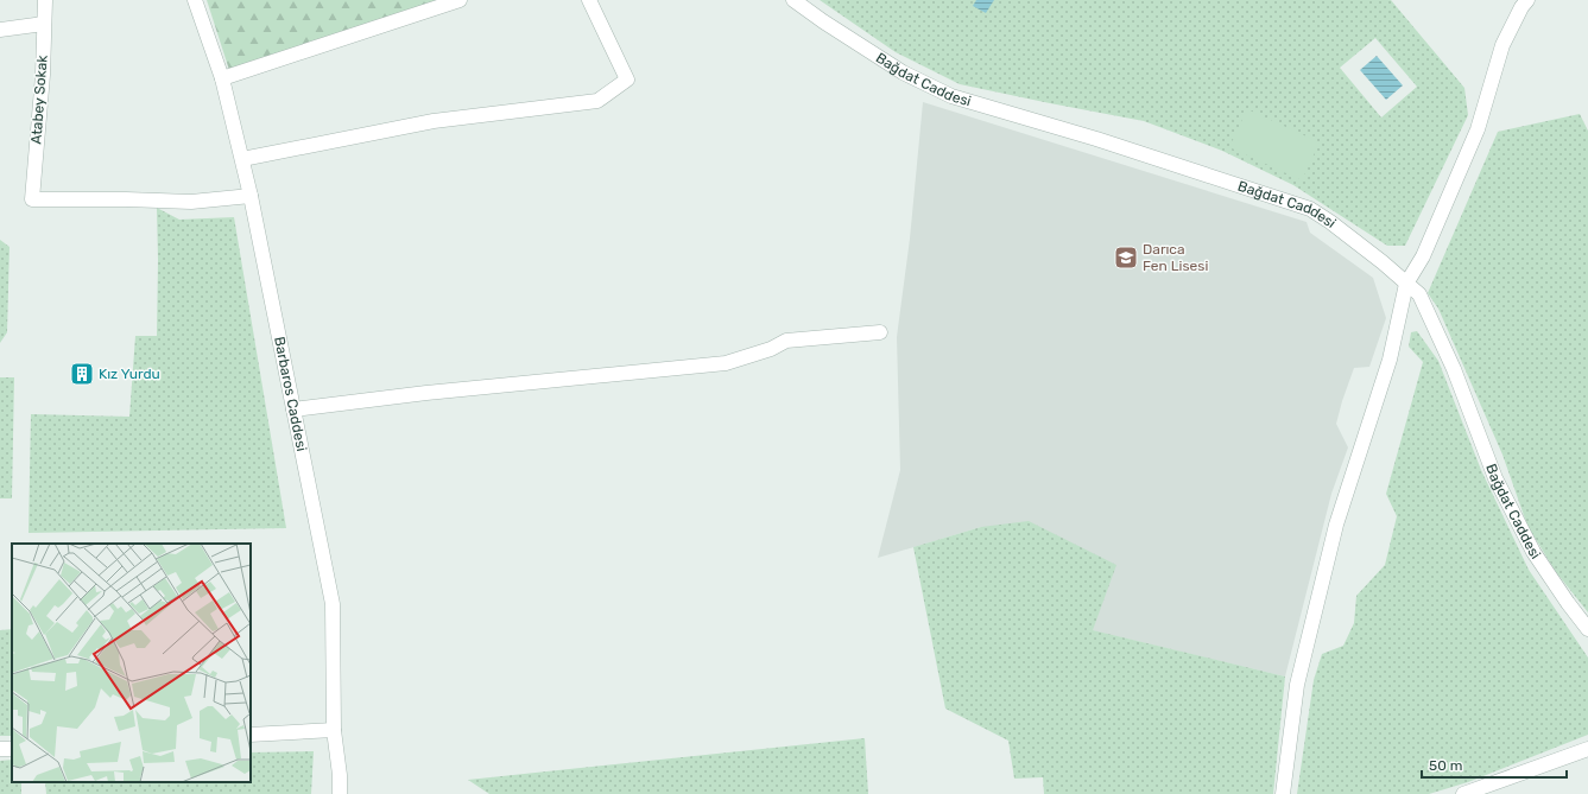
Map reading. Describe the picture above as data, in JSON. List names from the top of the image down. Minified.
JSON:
{"streets":{"street":["Bağdat Caddesi","Atabey Sokak","Barbaros Caddesi"]},"crossings":[["Atabey Sokak","Barbaros Caddesi"]],"places":{"school or university":["Darıca Fen Lisesi"],"building":["Kız Yurdu"]},"scale_bar":"50 m"}
